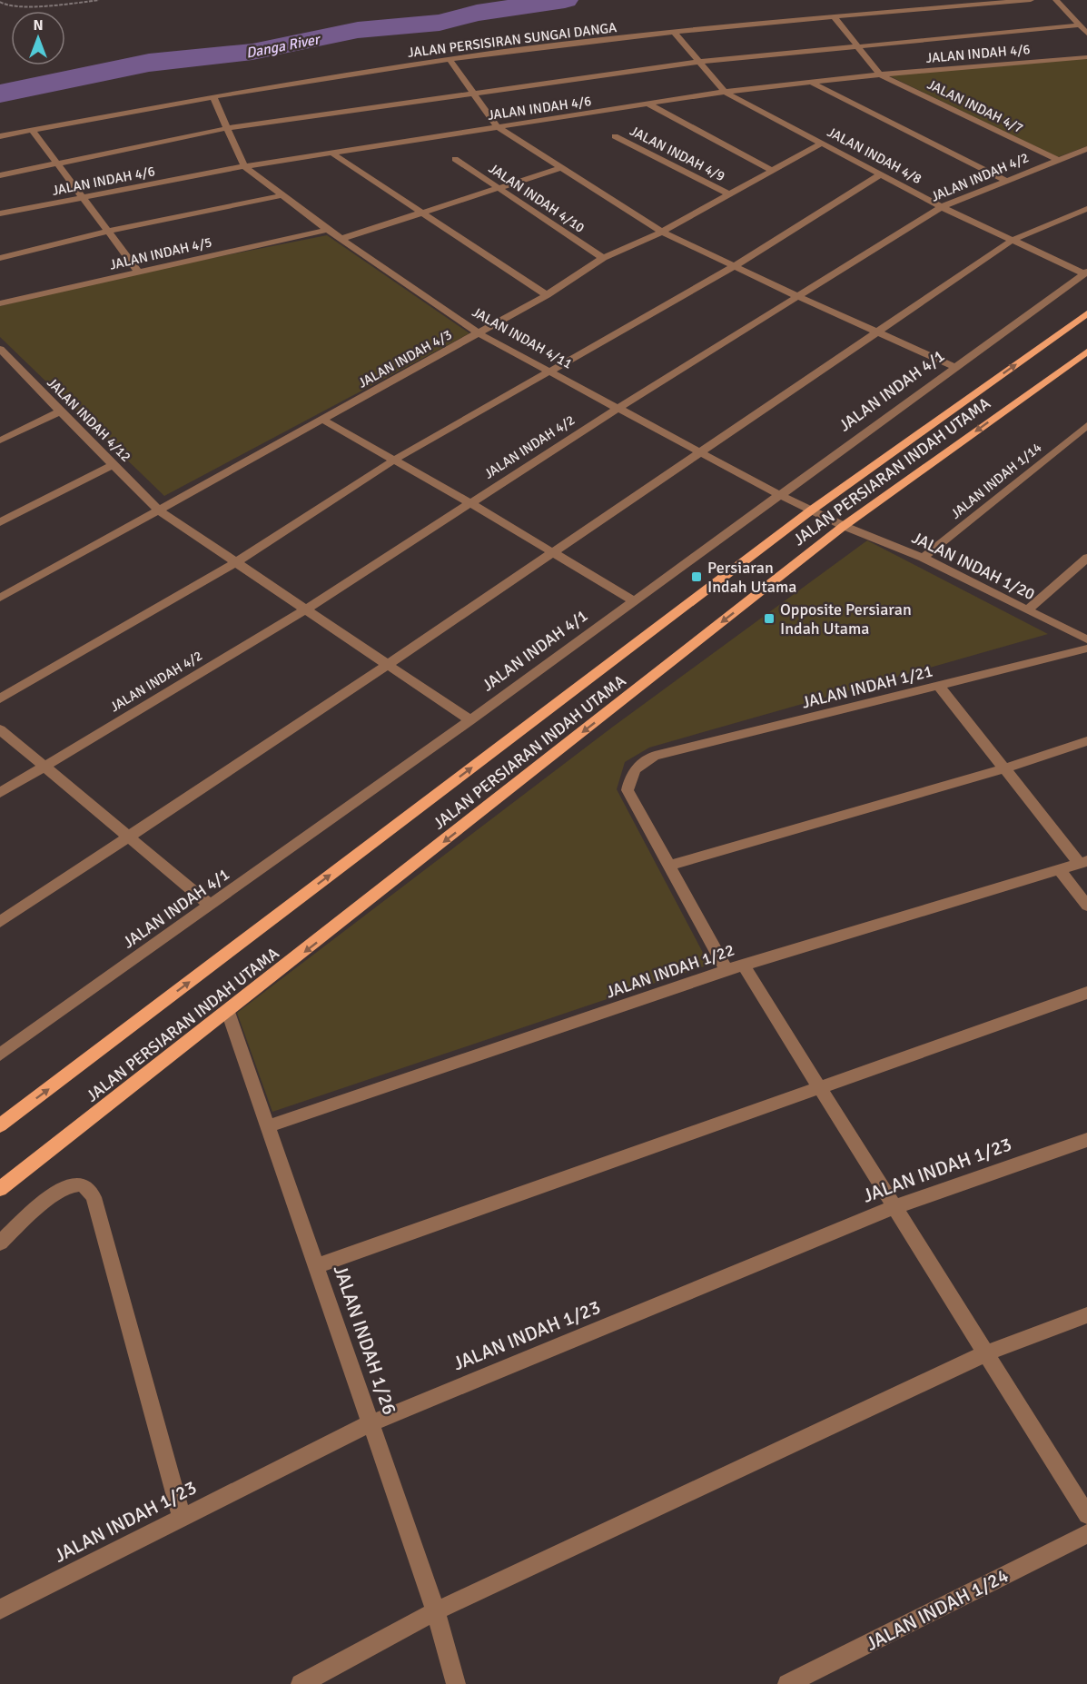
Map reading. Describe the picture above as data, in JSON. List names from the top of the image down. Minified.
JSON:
{"streets":{"main road":["JALAN PERSIARAN INDAH UTAMA"],"street":["JALAN PERSISIRAN SUNGAI DANGA","JALAN INDAH 4/6","JALAN INDAH 4/7","JALAN INDAH 4/9","JALAN INDAH 4/8","JALAN INDAH 4/2","JALAN INDAH 4/10","JALAN INDAH 4/5","JALAN INDAH 4/11","JALAN INDAH 4/3","JALAN INDAH 4/1","JALAN INDAH 4/12","JALAN INDAH 1/14","JALAN INDAH 1/20","JALAN INDAH 1/21","JALAN INDAH 1/22","JALAN INDAH 1/23","JALAN INDAH 1/26","JALAN INDAH 1/24"]},"crossings":[["JALAN PERSISIRAN SUNGAI DANGA","JALAN INDAH 4/8"],["JALAN PERSISIRAN SUNGAI DANGA","JALAN INDAH 4/11"],["JALAN INDAH 4/6","JALAN INDAH 4/7"],["JALAN INDAH 4/6","JALAN INDAH 4/8"],["JALAN INDAH 4/6","JALAN INDAH 4/11"],["JALAN INDAH 4/7","JALAN INDAH 4/2"],["JALAN INDAH 4/9","JALAN INDAH 4/3"],["JALAN INDAH 4/8","JALAN INDAH 4/2"],["JALAN INDAH 4/8","JALAN INDAH 4/3"],["JALAN INDAH 4/8","JALAN INDAH 4/1"],["JALAN INDAH 4/2","JALAN INDAH 4/11"],["JALAN INDAH 4/2","JALAN INDAH 4/12"],["JALAN INDAH 4/10","JALAN INDAH 4/3"],["JALAN INDAH 4/5","JALAN INDAH 4/11"],["JALAN INDAH 4/11","JALAN INDAH 4/3"],["JALAN INDAH 4/11","JALAN INDAH 4/1"],["JALAN INDAH 4/11","JALAN PERSIARAN INDAH UTAMA"],["JALAN INDAH 4/11","JALAN INDAH 1/20"],["JALAN INDAH 4/3","JALAN INDAH 4/12"],["JALAN INDAH 4/1","JALAN INDAH 4/12"],["JALAN PERSIARAN INDAH UTAMA","JALAN INDAH 1/20"],["JALAN PERSIARAN INDAH UTAMA","JALAN INDAH 1/26"],["JALAN INDAH 1/14","JALAN INDAH 1/20"],["JALAN INDAH 1/22","JALAN INDAH 1/26"],["JALAN INDAH 1/23","JALAN INDAH 1/26"]],"water":["Danga River"],"places":{"transit":["Persiaran Indah Utama","Opposite Persiaran Indah Utama"]},"north":"top"}
